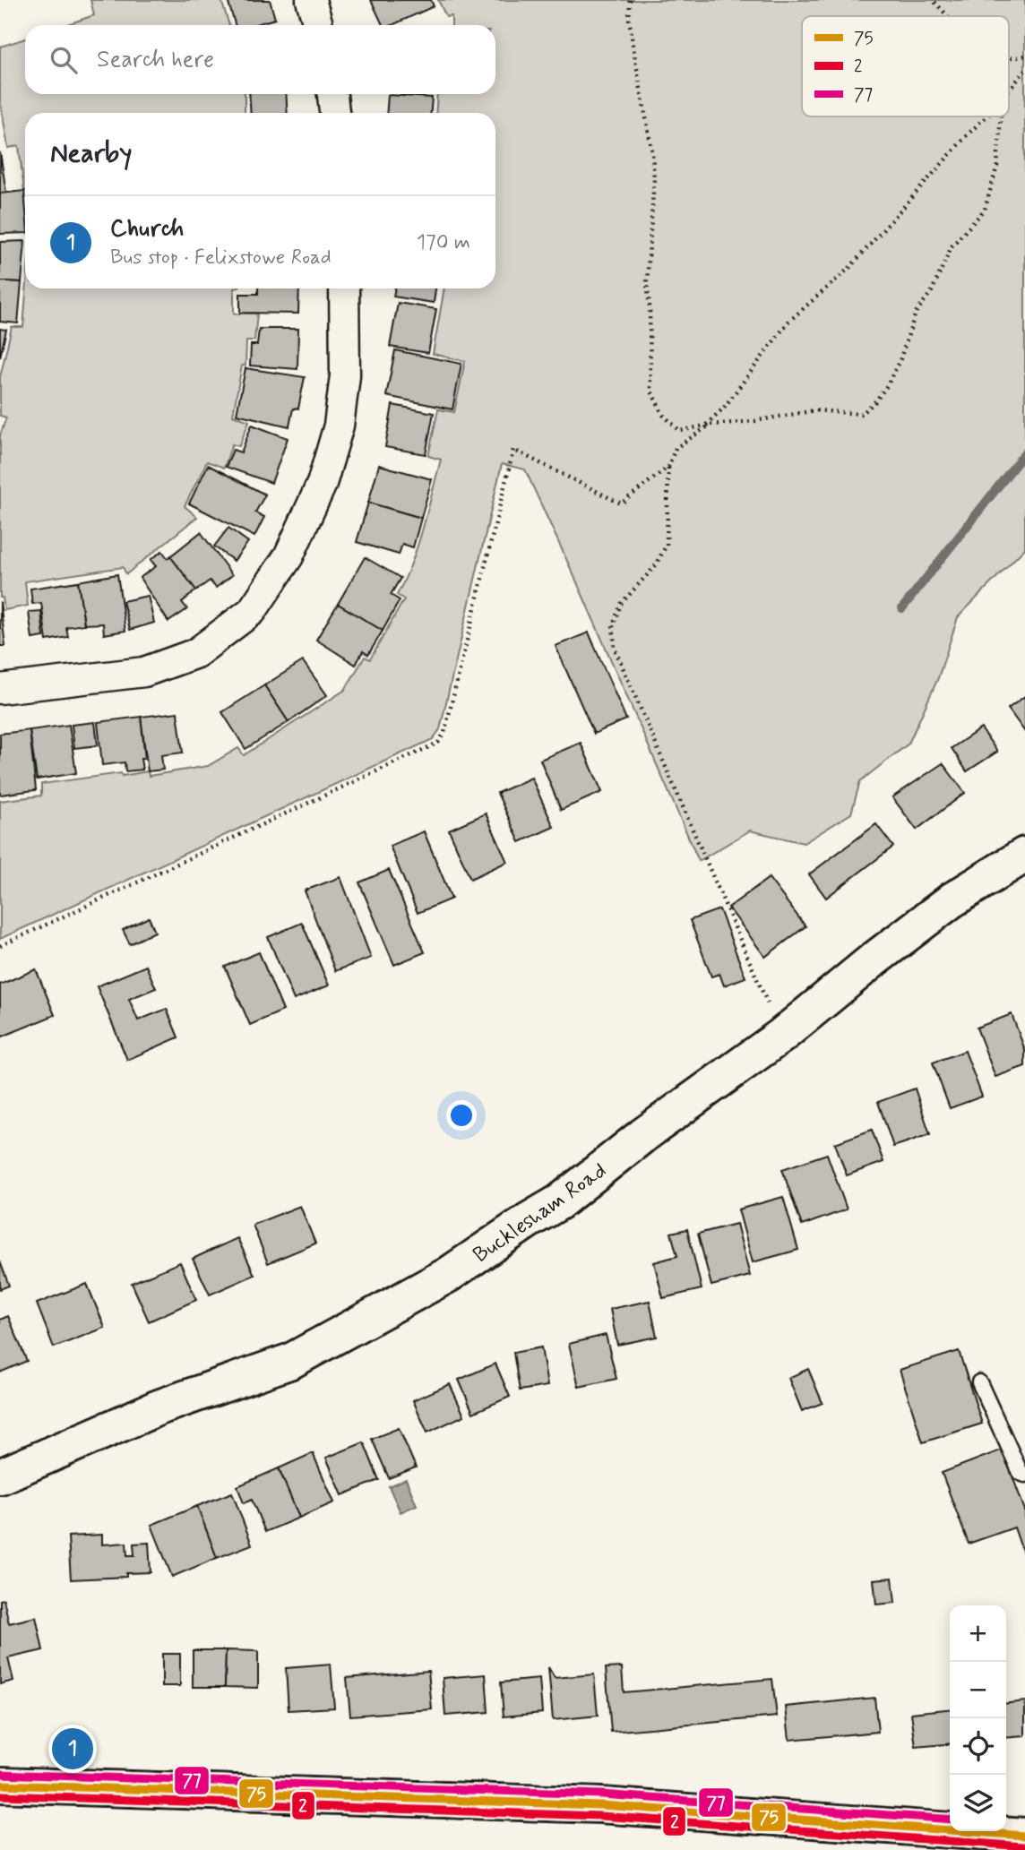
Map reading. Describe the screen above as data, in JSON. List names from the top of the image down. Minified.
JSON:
{"streets":{"street":["Bucklesham Road"]},"lines":["transit line 77","transit line 75","transit line 2"],"legend":["75","2","77"],"page":{"search":"Search here","heading":"Nearby","list":[{"mark":"1","name":"Church","note":"Bus stop · Felixstowe Road","value":"170 m"}],"map_buttons":["+","−"],"pins":"1"}}
